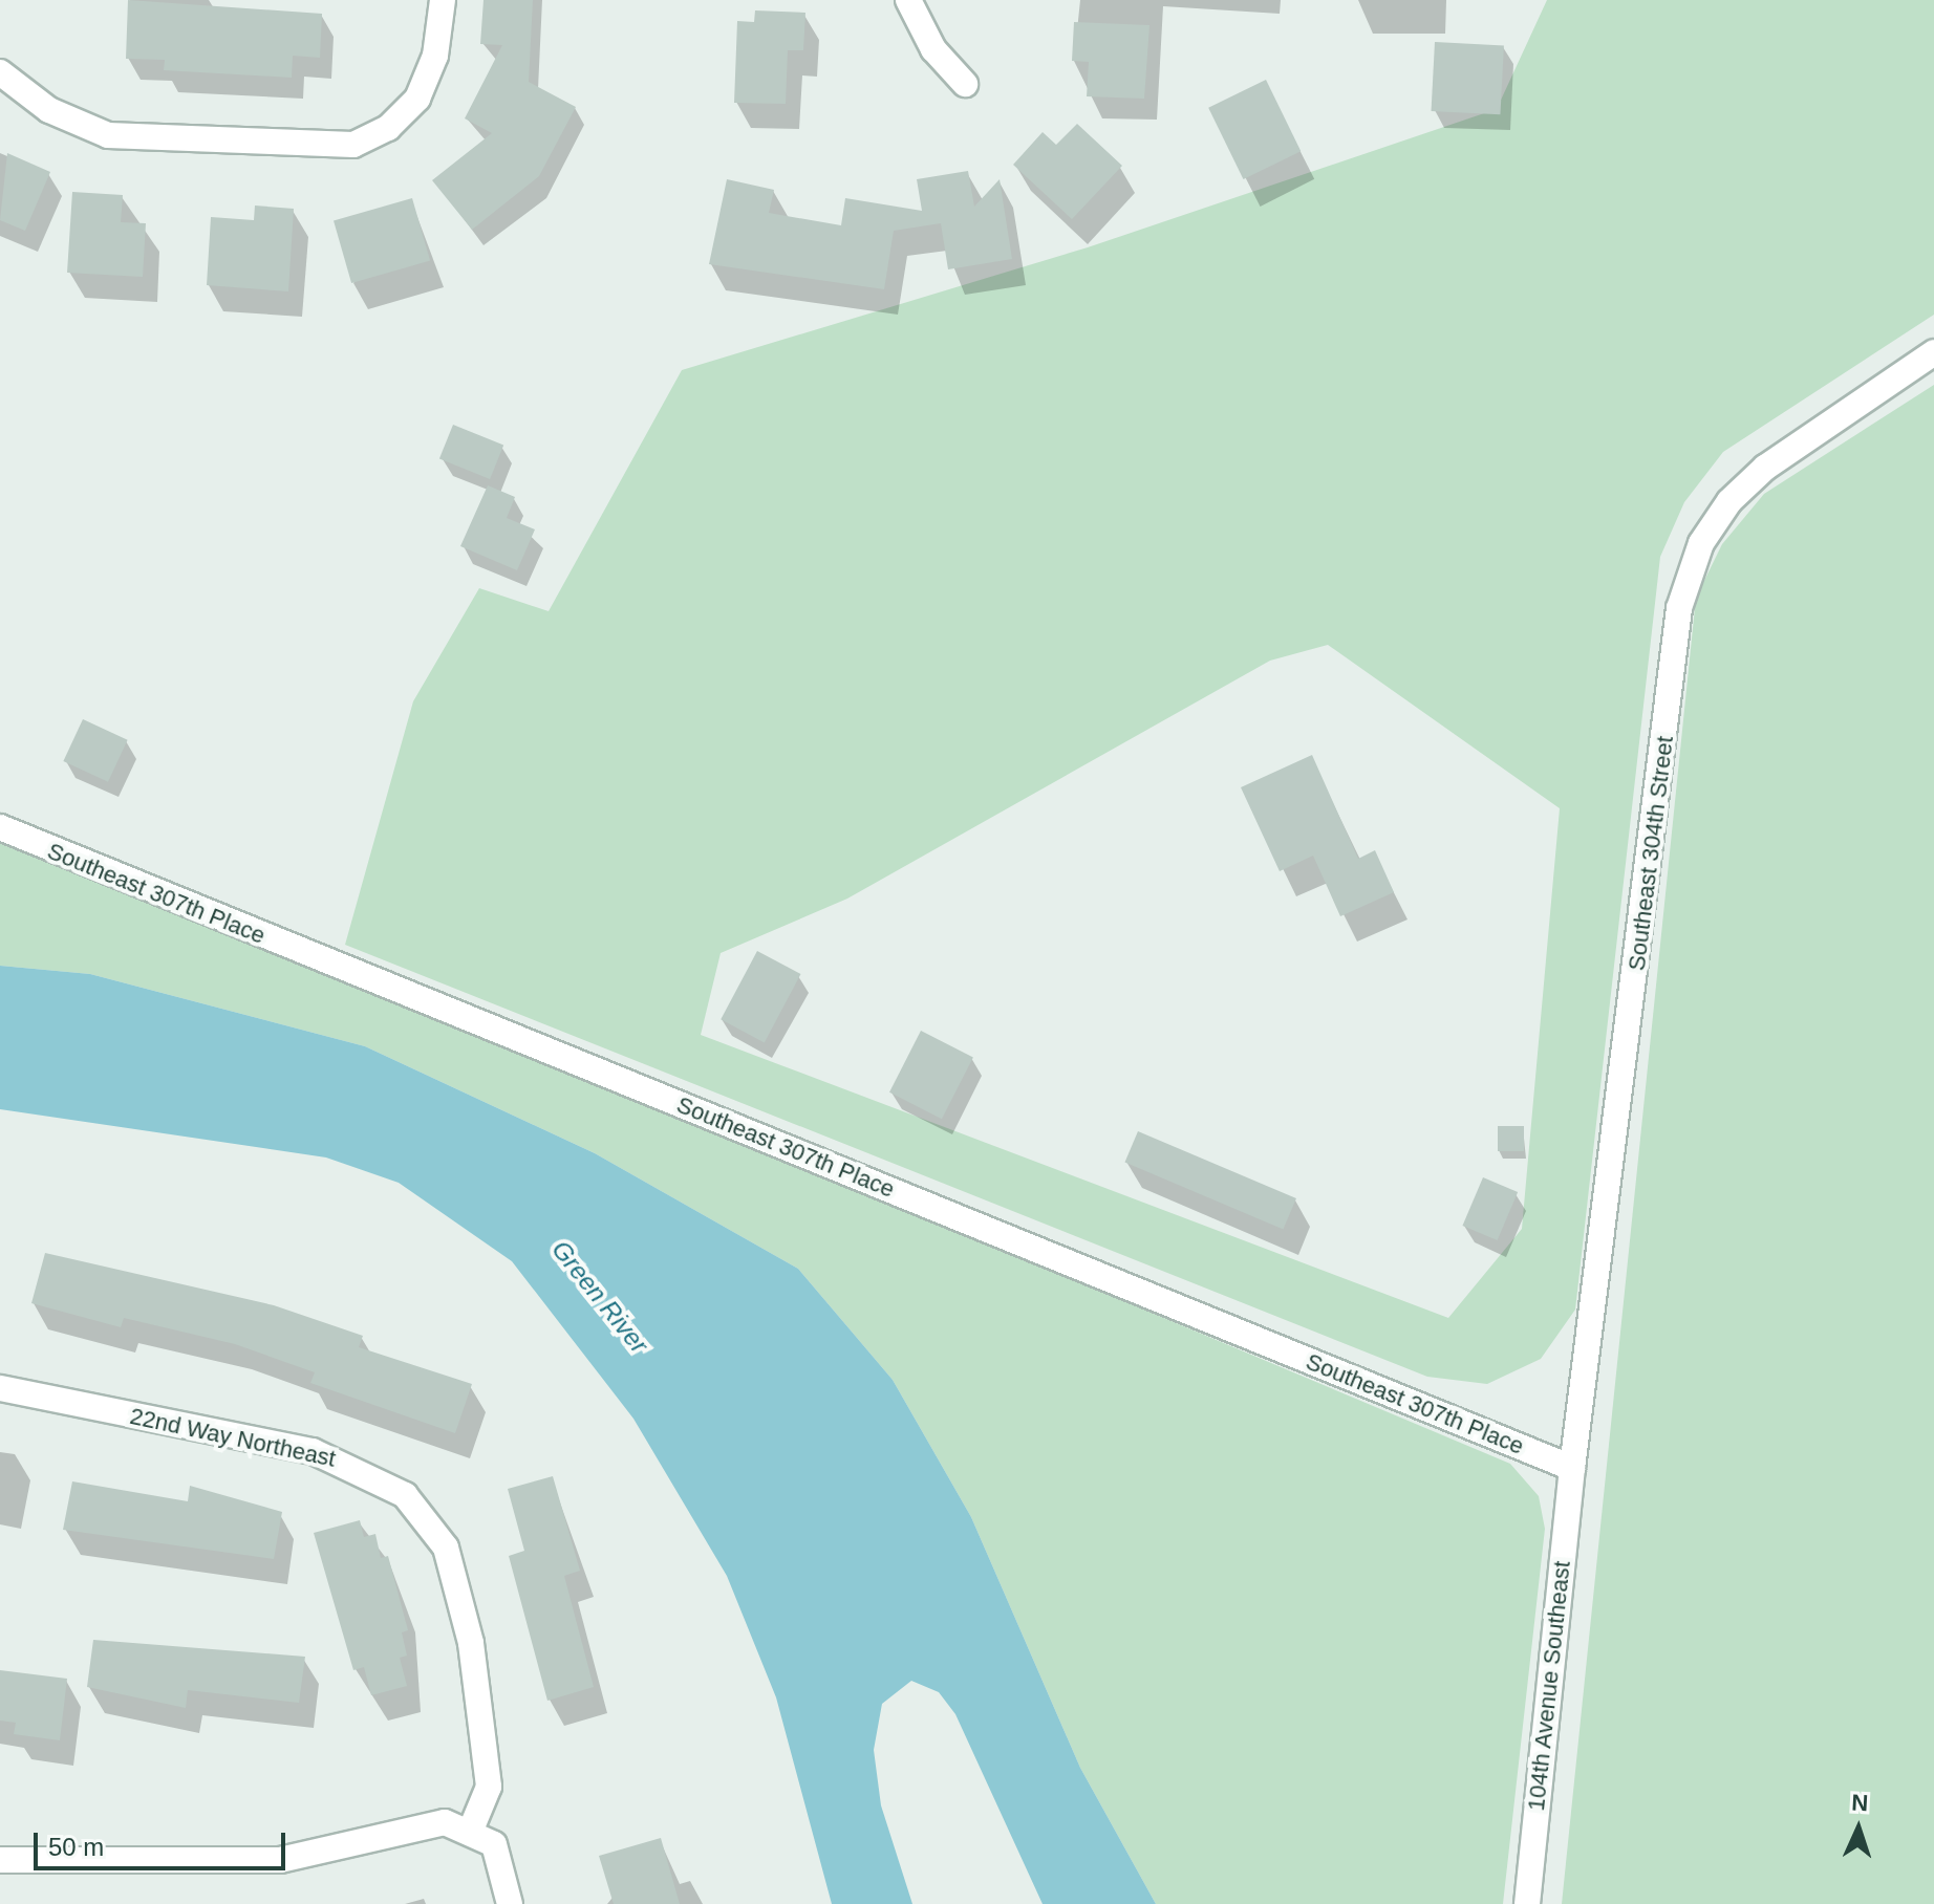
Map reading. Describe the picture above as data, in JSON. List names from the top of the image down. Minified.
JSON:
{"streets":{"street":["Southeast 304th Street","Southeast 307th Place","22nd Way Northeast","104th Avenue Southeast"]},"crossings":[["Southeast 304th Street","Southeast 307th Place"],["Southeast 304th Street","104th Avenue Southeast"],["Southeast 307th Place","104th Avenue Southeast"]],"water":["Green River"],"scale_bar":"50 m","north":"top"}
